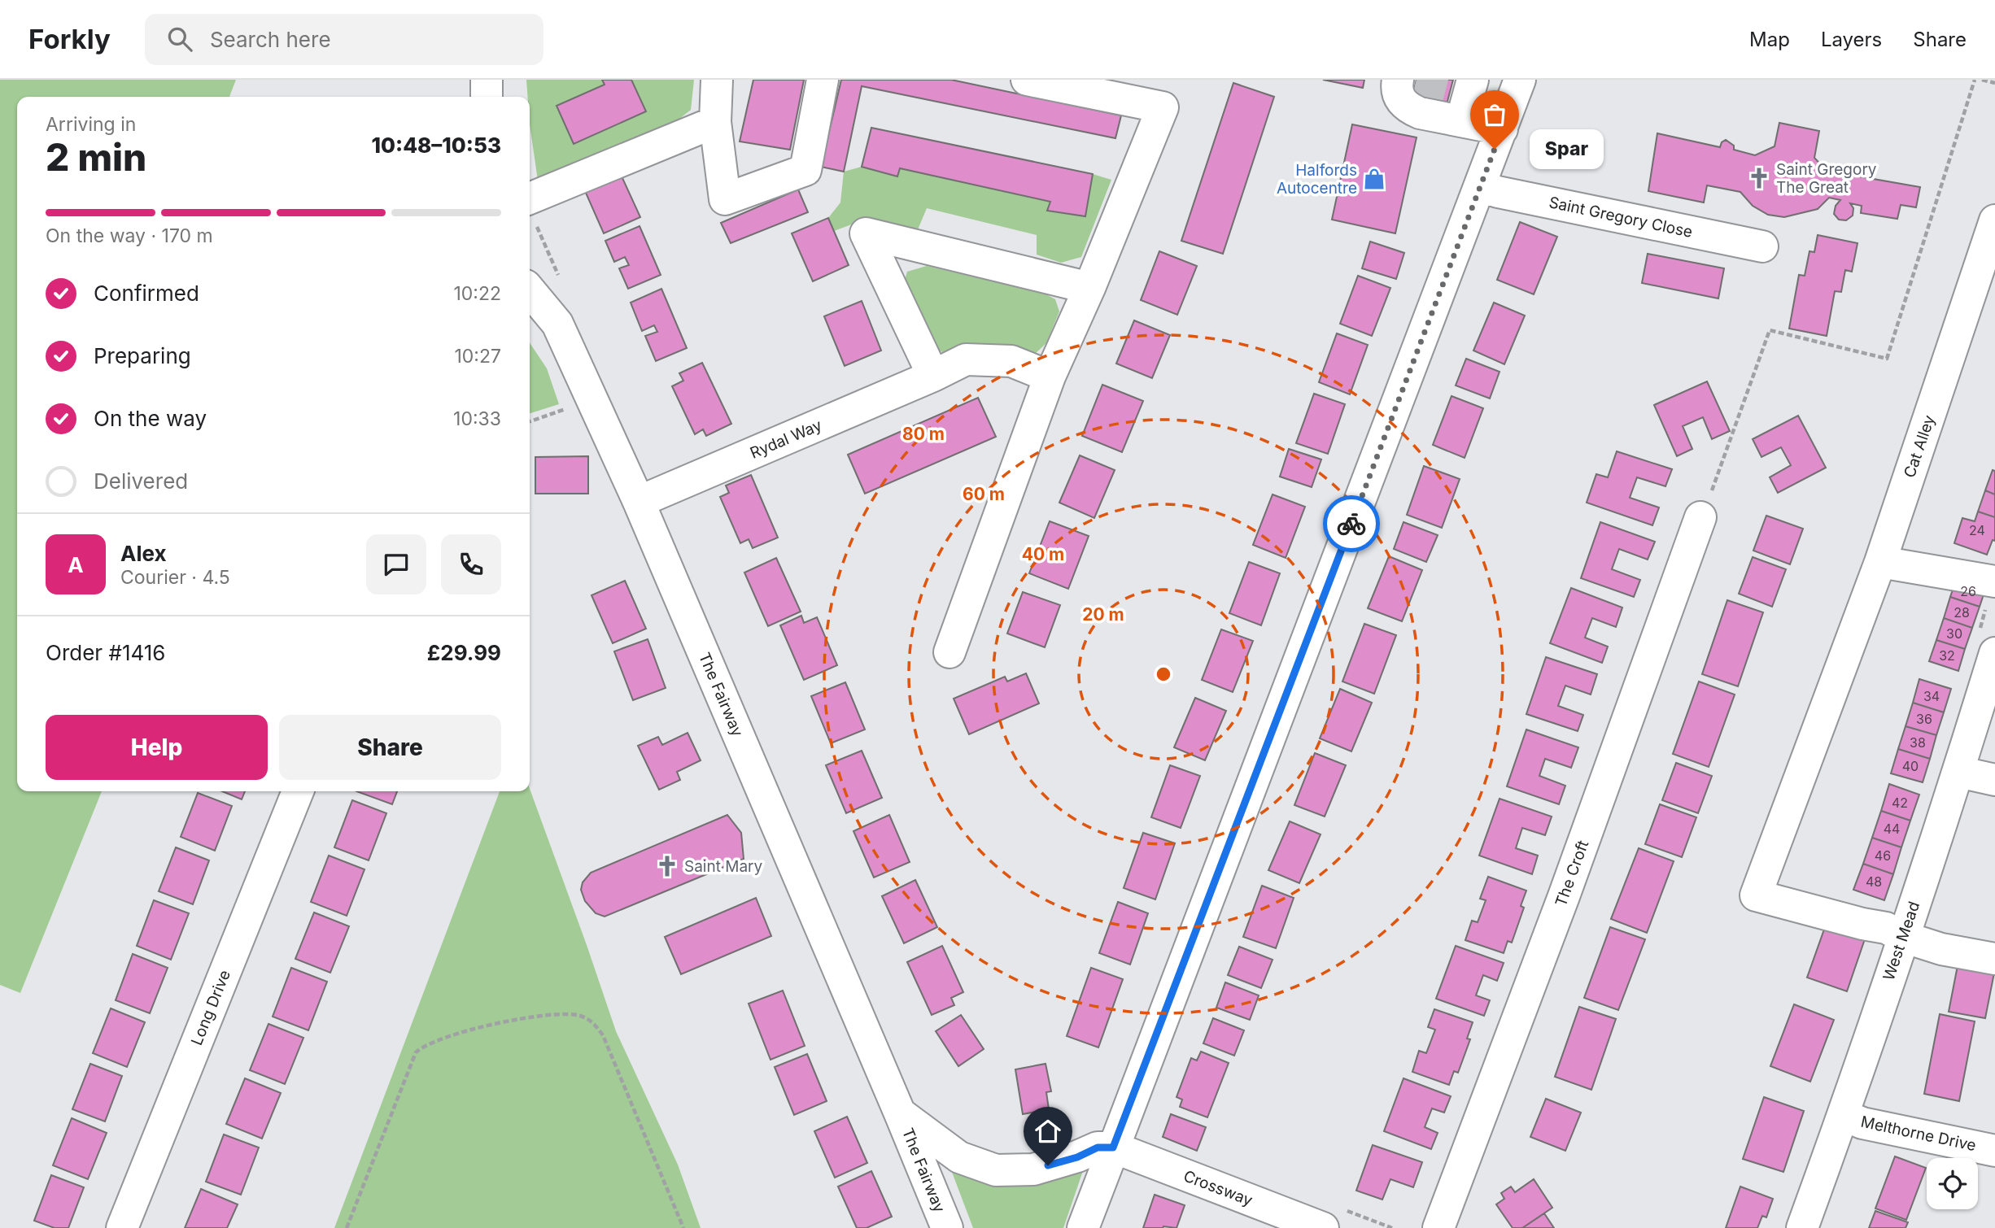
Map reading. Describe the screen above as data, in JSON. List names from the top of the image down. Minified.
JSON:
{"streets":{"street":["Saint Gregory Close","Rydal Way","Cat Alley","The Fairway","The Croft","West Mead","Long Drive","Melthorne Drive","Crossway"]},"crossings":[["Rydal Way","The Fairway"],["Cat Alley","West Mead"],["The Fairway","Crossway"],["West Mead","Melthorne Drive"]],"places":{"other":["Spar"],"church":["Saint Gregory The Great","Saint Mary"],"shop":["Halfords Autocentre"]},"house_numbers":["24","26","28","30","32","34","36","38","40","42","44","46","48"],"page":{"header":"Forkly","search":"Search here","nav":["Map","Layers","Share"],"heading":["2 min","Arriving in","10:48–10:53"],"panel":["Alex","Courier · 4.5","Order #1416","£29.99"],"bubble":"Spar","bar":"On the way · 170 m","list":[["Confirmed","10:22"],["Preparing","10:27"],["On the way","10:33"],"Delivered"],"round":"A","buttons":["Help","Share"]},"rings":["80 m","60 m","40 m","20 m"]}
